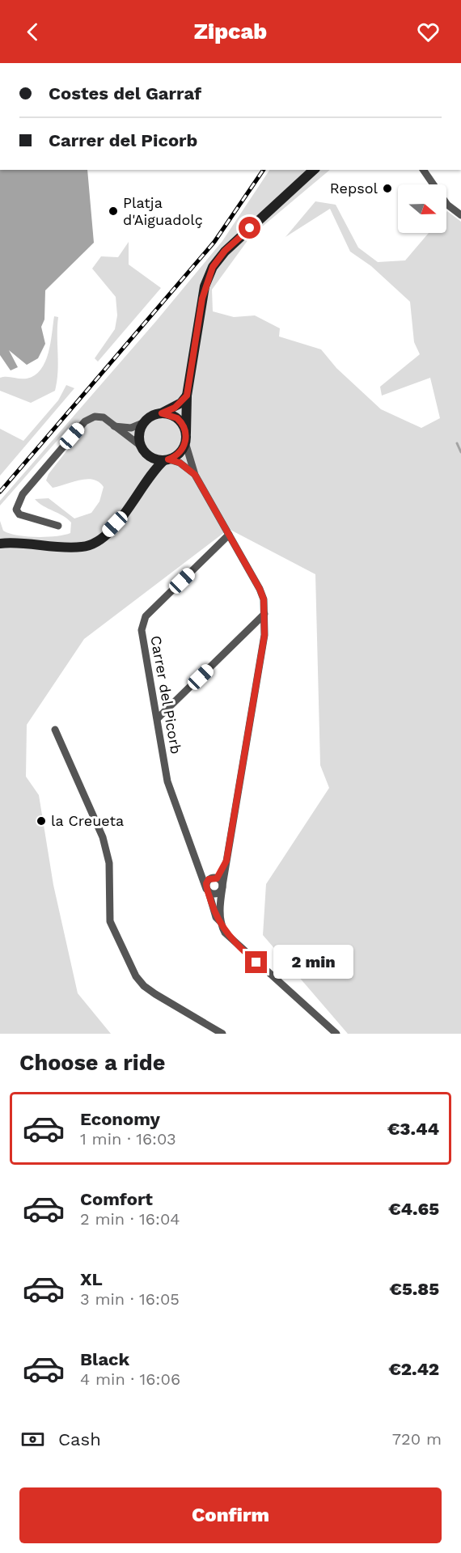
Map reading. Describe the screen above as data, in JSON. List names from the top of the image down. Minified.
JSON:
{"streets":{"street":["Carrer del Picorb"]},"places":["Repsol","Platja d'Aiguadolç","la Creueta"],"north":"right","page":{"header":"Zipcab","banner":["Costes del Garraf","Carrer del Picorb"],"bubble":"2 min","heading":"Choose a ride","list":[{"name":"Economy","note":"1 min · 16:03","value":"€3.44"},{"name":"Comfort","note":"2 min · 16:04","value":"€4.65"},{"name":"XL","note":"3 min · 16:05","value":"€5.85"},{"name":"Black","note":"4 min · 16:06","value":"€2.42"}],"pay":["Cash","720 m"],"buttons":"Confirm"}}
